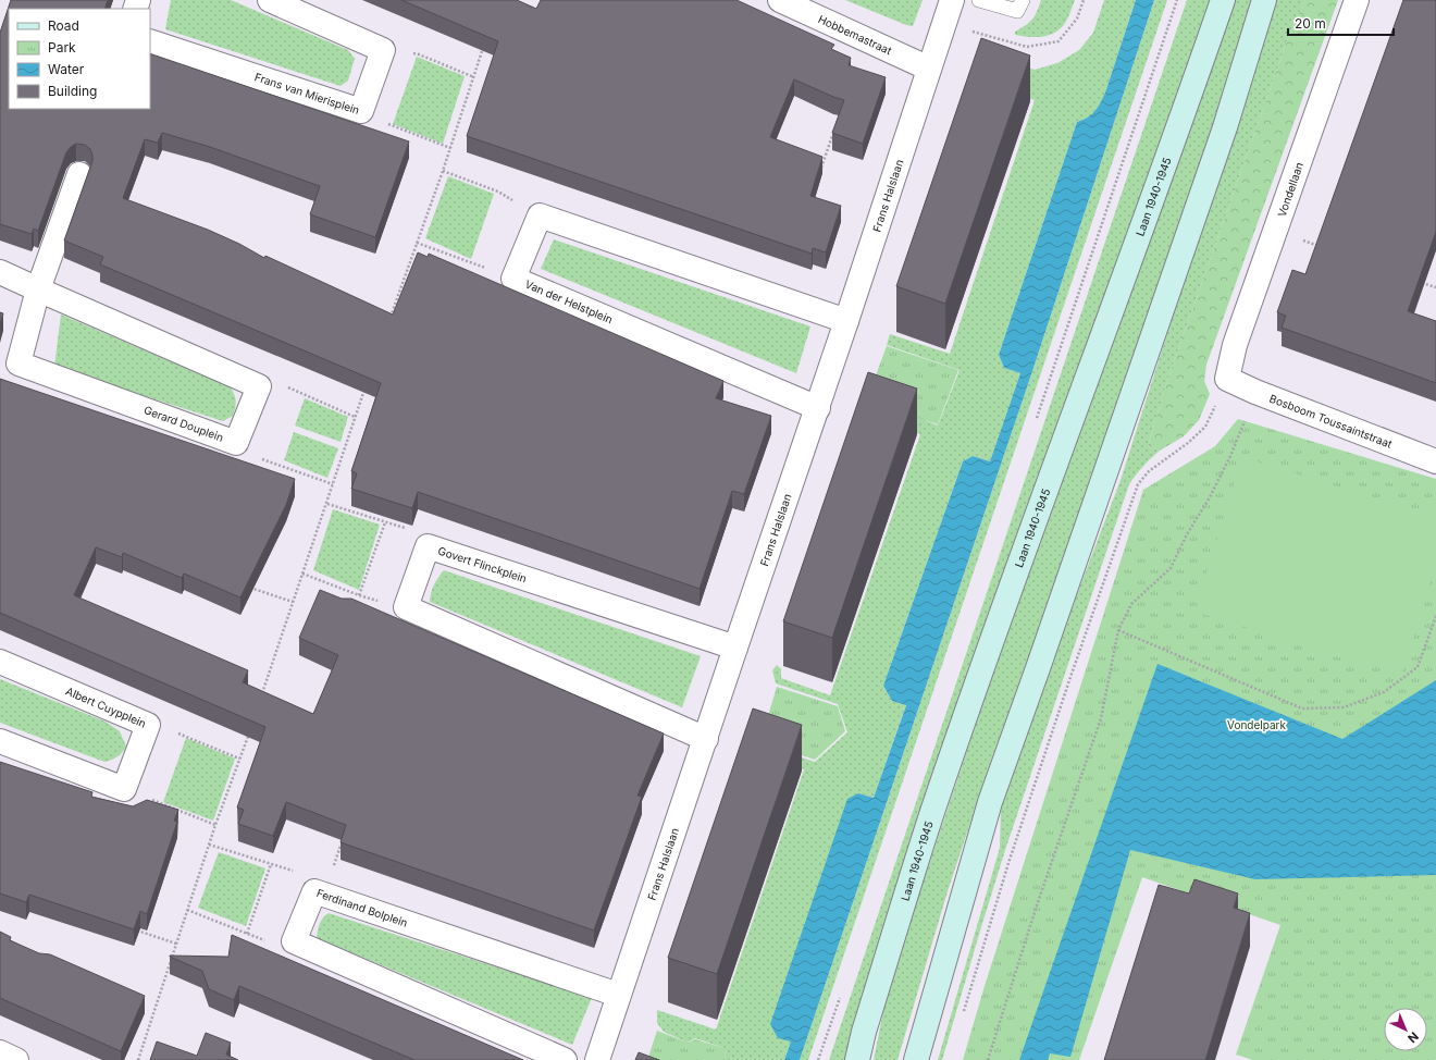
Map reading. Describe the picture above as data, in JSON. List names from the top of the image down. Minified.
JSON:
{"streets":{"main road":["Laan 1940-1945"],"street":["Hobbemastraat","Frans van Mierisplein","Vondellaan","Frans Halslaan","Van der Helstplein","Bosboom Toussaintstraat","Gerard Douplein","Govert Flinckplein","Albert Cuypplein","Ferdinand Bolplein"]},"crossings":[["Hobbemastraat","Frans Halslaan"],["Vondellaan","Bosboom Toussaintstraat"],["Frans Halslaan","Van der Helstplein"],["Frans Halslaan","Govert Flinckplein"],["Frans Halslaan","Ferdinand Bolplein"]],"parks":["Vondelpark"],"legend":["Road","Park","Water","Building"],"scale_bar":"20 m","north":"bottom right"}
